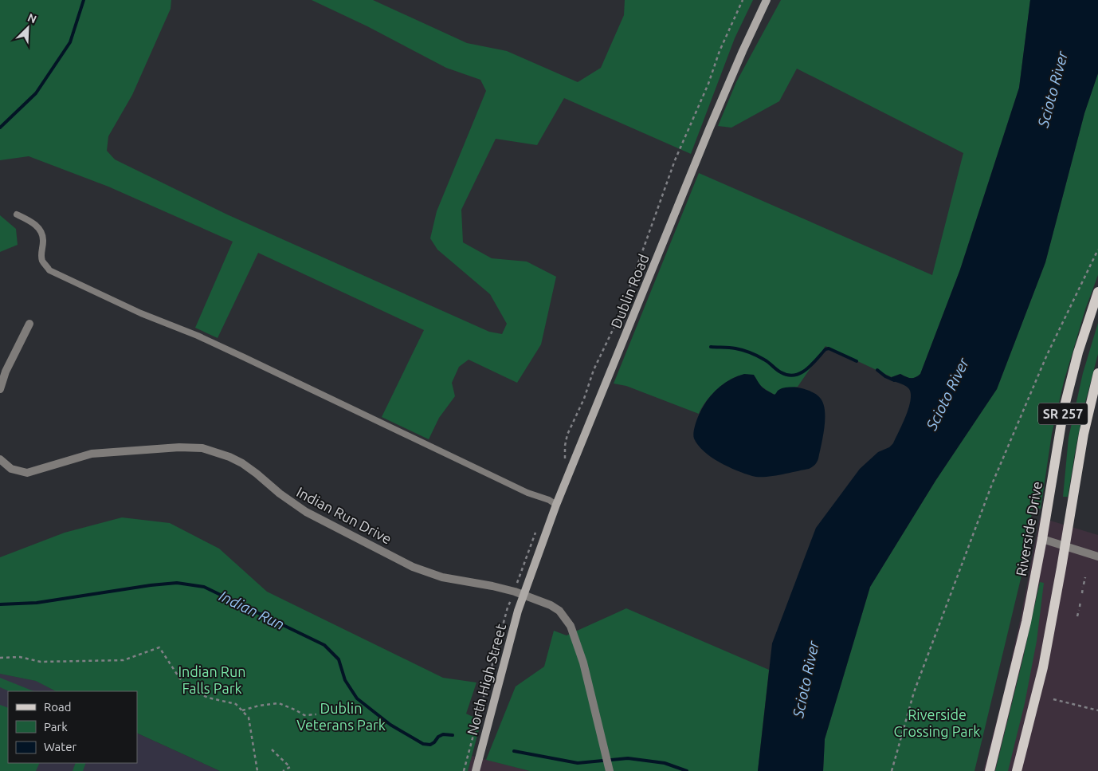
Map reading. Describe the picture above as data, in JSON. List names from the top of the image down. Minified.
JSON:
{"streets":{"main road":["Dublin Road","SR 257","Riverside Drive","North High Street"],"street":["Indian Run Drive"]},"crossings":[["Dublin Road","Indian Run Drive"],["Dublin Road","North High Street"],["Indian Run Drive","North High Street"]],"water":["Scioto River","Indian Run"],"parks":["Indian Run Falls Park","Dublin Veterans Park","Riverside Crossing Park"],"legend":["Road","Park","Water"],"north":"top right"}
